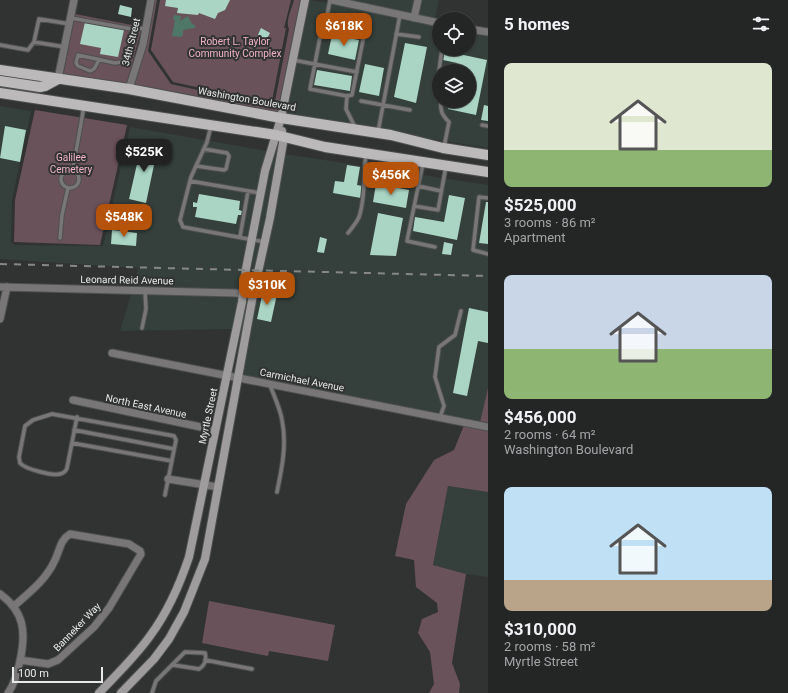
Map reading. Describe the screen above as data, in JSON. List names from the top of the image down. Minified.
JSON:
{"streets":{"main road":["Washington Boulevard"],"street":["34th Street","Leonard Reid Avenue","Carmichael Avenue","North East Avenue","Myrtle Street","Banneker Way"]},"crossings":[["34th Street","Washington Boulevard"],["Washington Boulevard","Myrtle Street"],["Leonard Reid Avenue","Myrtle Street"],["Carmichael Avenue","Myrtle Street"],["North East Avenue","Myrtle Street"]],"parks":["Robert L. Taylor Community Complex","Galilee Cemetery"],"scale_bar":"100 m","page":{"heading":"5 homes","price":["$618K","$525K","$456K","$548K","$310K"],"list":[{"name":"$525,000","note":"3 rooms · 86 m² · Apartment"},{"name":"$456,000","note":"2 rooms · 64 m² · Washington Boulevard"},{"name":"$310,000","note":"2 rooms · 58 m² · Myrtle Street"}],"scale":"100 m"}}
